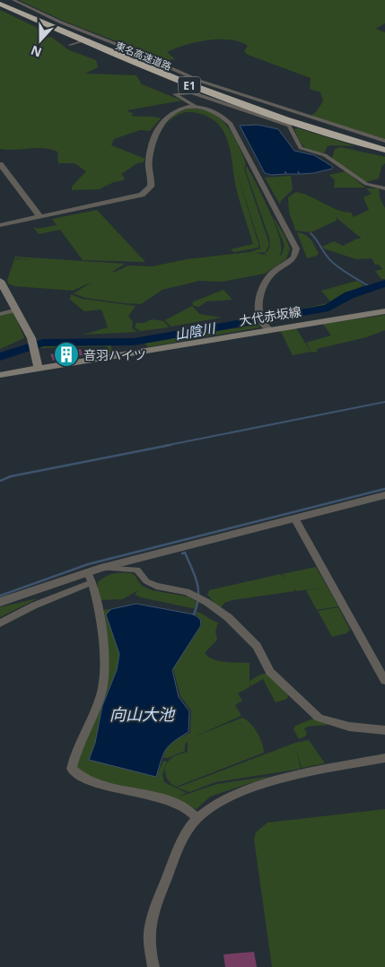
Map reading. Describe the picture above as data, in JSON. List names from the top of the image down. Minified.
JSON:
{"streets":{"highway":["東名高速道路","E1"],"main road":["大代赤坂線"]},"water":["山陰川","向山大池"],"places":{"building":["音羽ハイツ"]},"north":"bottom"}
